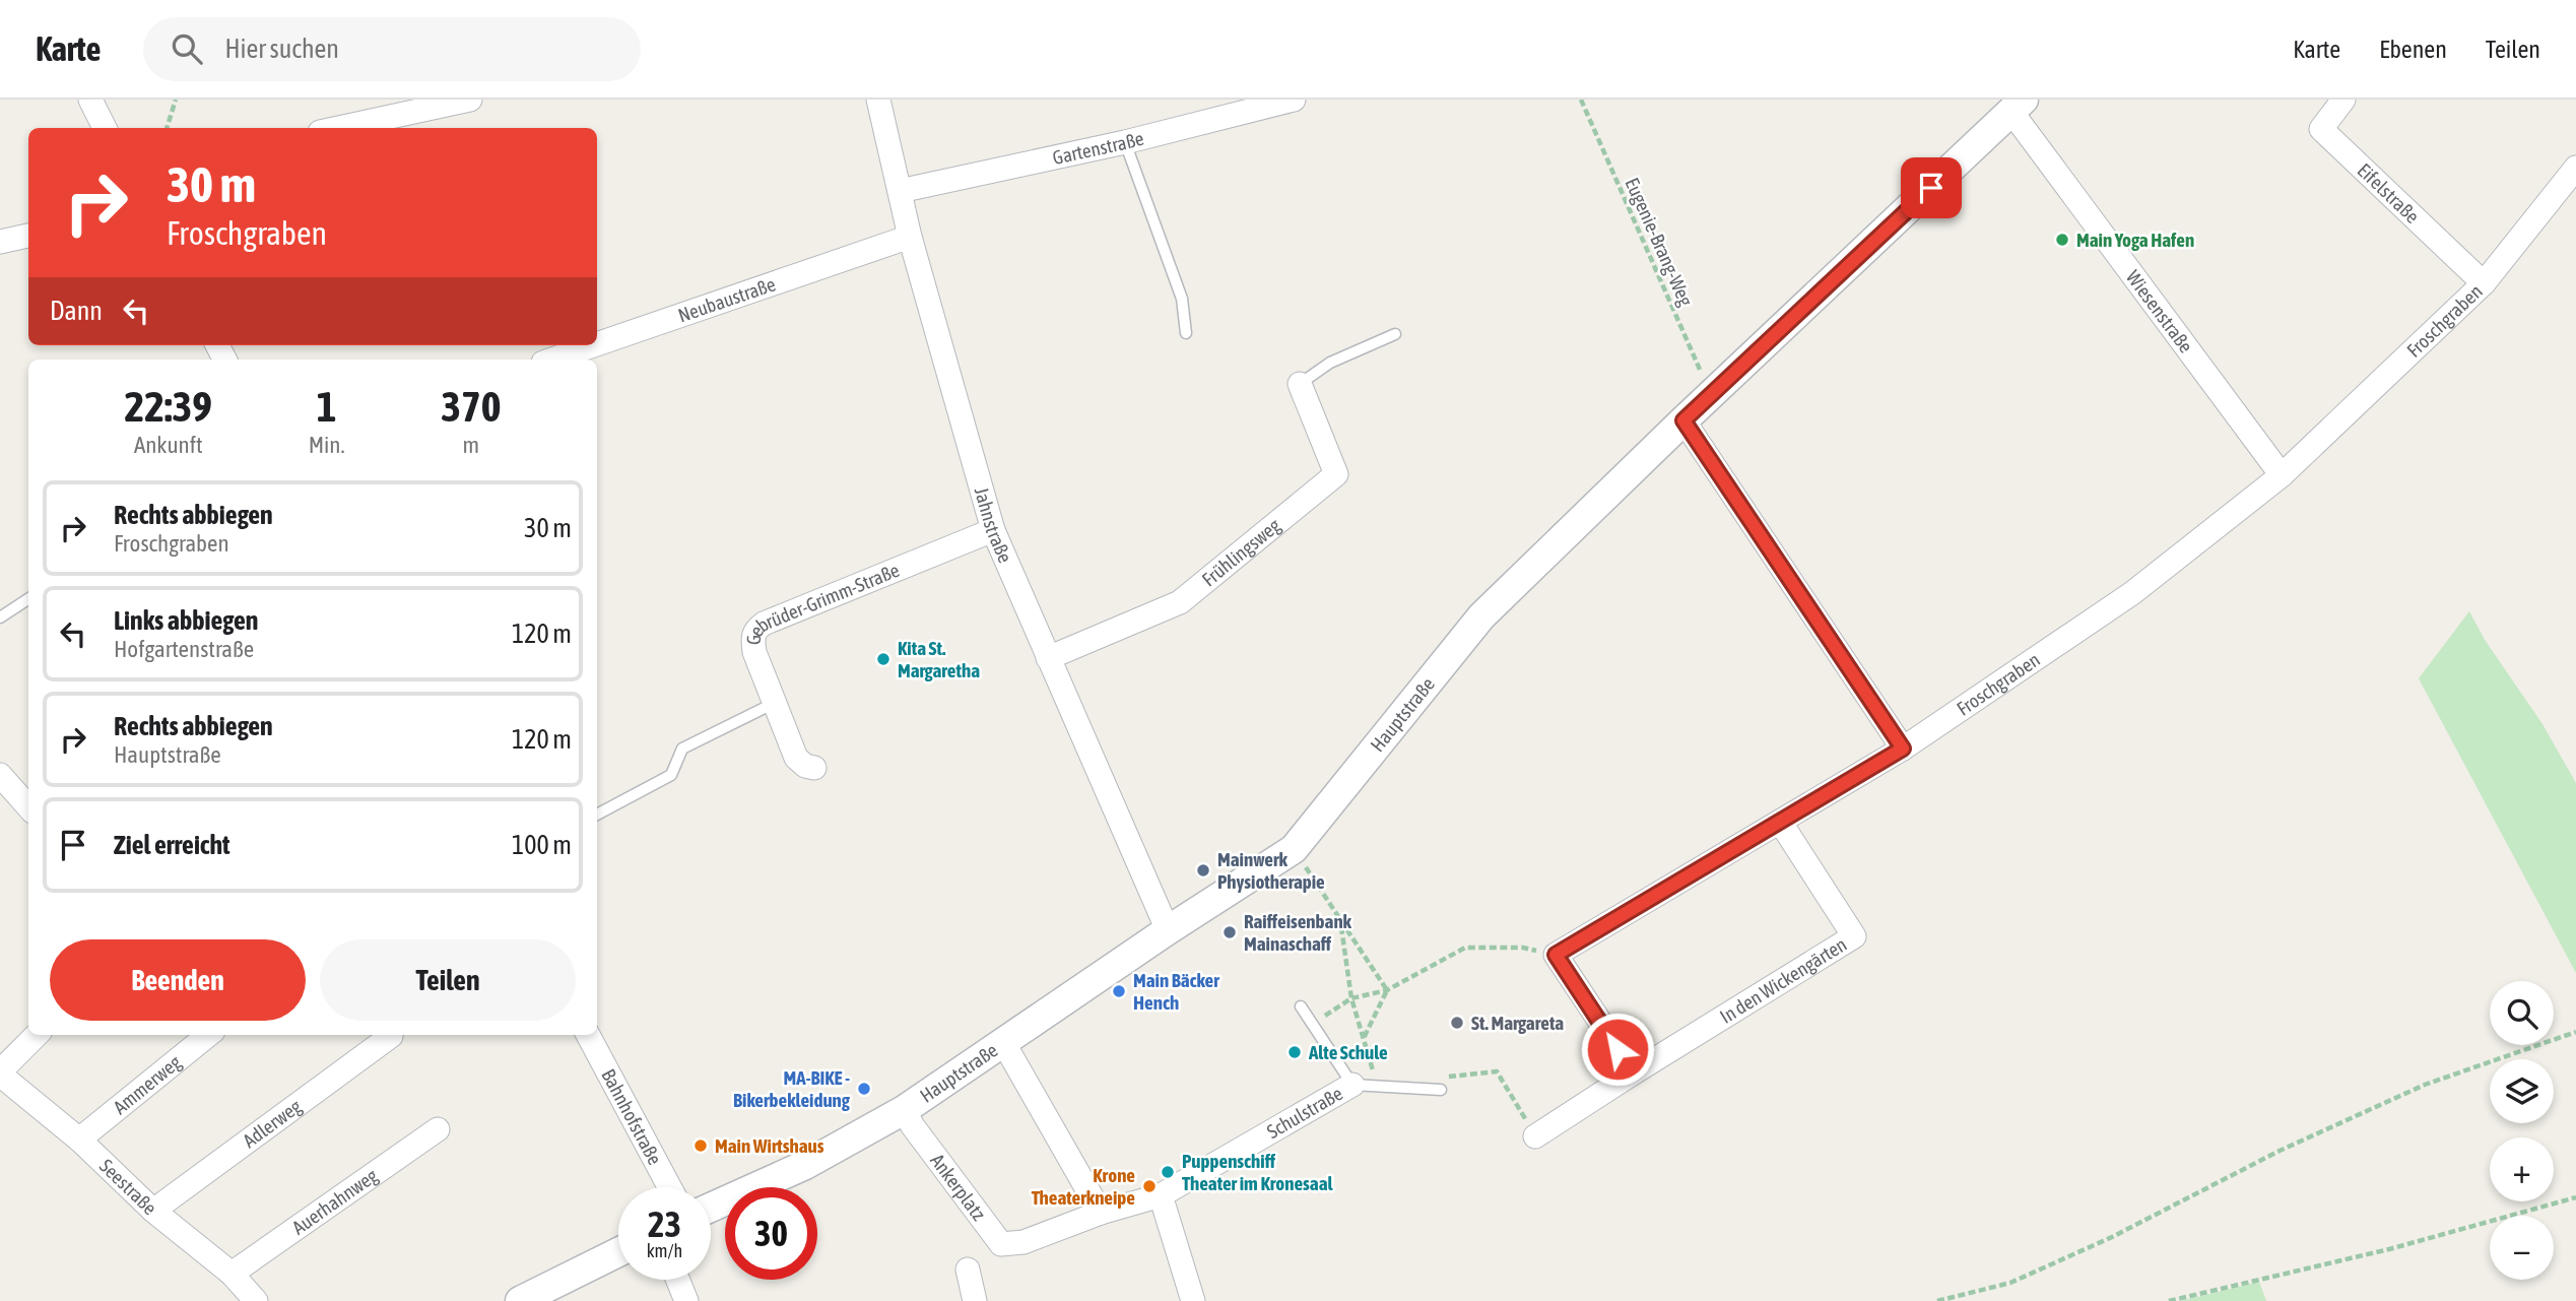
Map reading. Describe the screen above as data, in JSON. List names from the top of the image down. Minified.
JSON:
{"streets":{"street":["Gartenstraße","Eifelstraße","Neubaustraße","Wiesenstraße","Froschgraben","Jahnstraße","Frühlingsweg","Gebrüder-Grimm-Straße","Hauptstraße","In den Wickengärten","Ammerweg","Schulstraße","Bahnhofstraße","Adlerweg","Seestraße","Ankerplatz","Auerhahnweg"],"path":["Eugenie-Brang-Weg"]},"crossings":[["Gartenstraße","Jahnstraße"],["Eifelstraße","Froschgraben"],["Eugenie-Brang-Weg","Hauptstraße"],["Neubaustraße","Jahnstraße"],["Wiesenstraße","Froschgraben"],["Wiesenstraße","Hauptstraße"],["Froschgraben","In den Wickengärten"],["Jahnstraße","Frühlingsweg"],["Jahnstraße","Gebrüder-Grimm-Straße"],["Jahnstraße","Hauptstraße"],["Hauptstraße","Ankerplatz"],["Ammerweg","Seestraße"],["Schulstraße","Ankerplatz"],["Adlerweg","Seestraße"],["Seestraße","Auerhahnweg"]],"places":["Main Yoga Hafen","Kita St. Margaretha","Mainwerk Physiotherapie","Raiffeisenbank Mainaschaff","Main Bäcker Hench","St. Margareta","Alte Schule","MA-BIKE - Bikerbekleidung","Main Wirtshaus","Puppenschiff Theater im Kronesaal","Krone Theaterkneipe"],"page":{"header":"Karte","search":"Hier suchen","nav":["Karte","Ebenen","Teilen"],"turn":["30 m","Froschgraben"],"then":"Dann","eta":["22:39","Ankunft","1","Min.","370","m"],"list":[{"name":"Rechts abbiegen","note":"Froschgraben","value":"30 m"},{"name":"Links abbiegen","note":"Hofgartenstraße","value":"120 m"},{"name":"Rechts abbiegen","note":"Hauptstraße","value":"120 m"},{"name":"Ziel erreicht","value":"100 m"}],"buttons":["Beenden","Teilen"],"map_buttons":["+","−"],"speed":"23 km/h","limit":"30"}}
